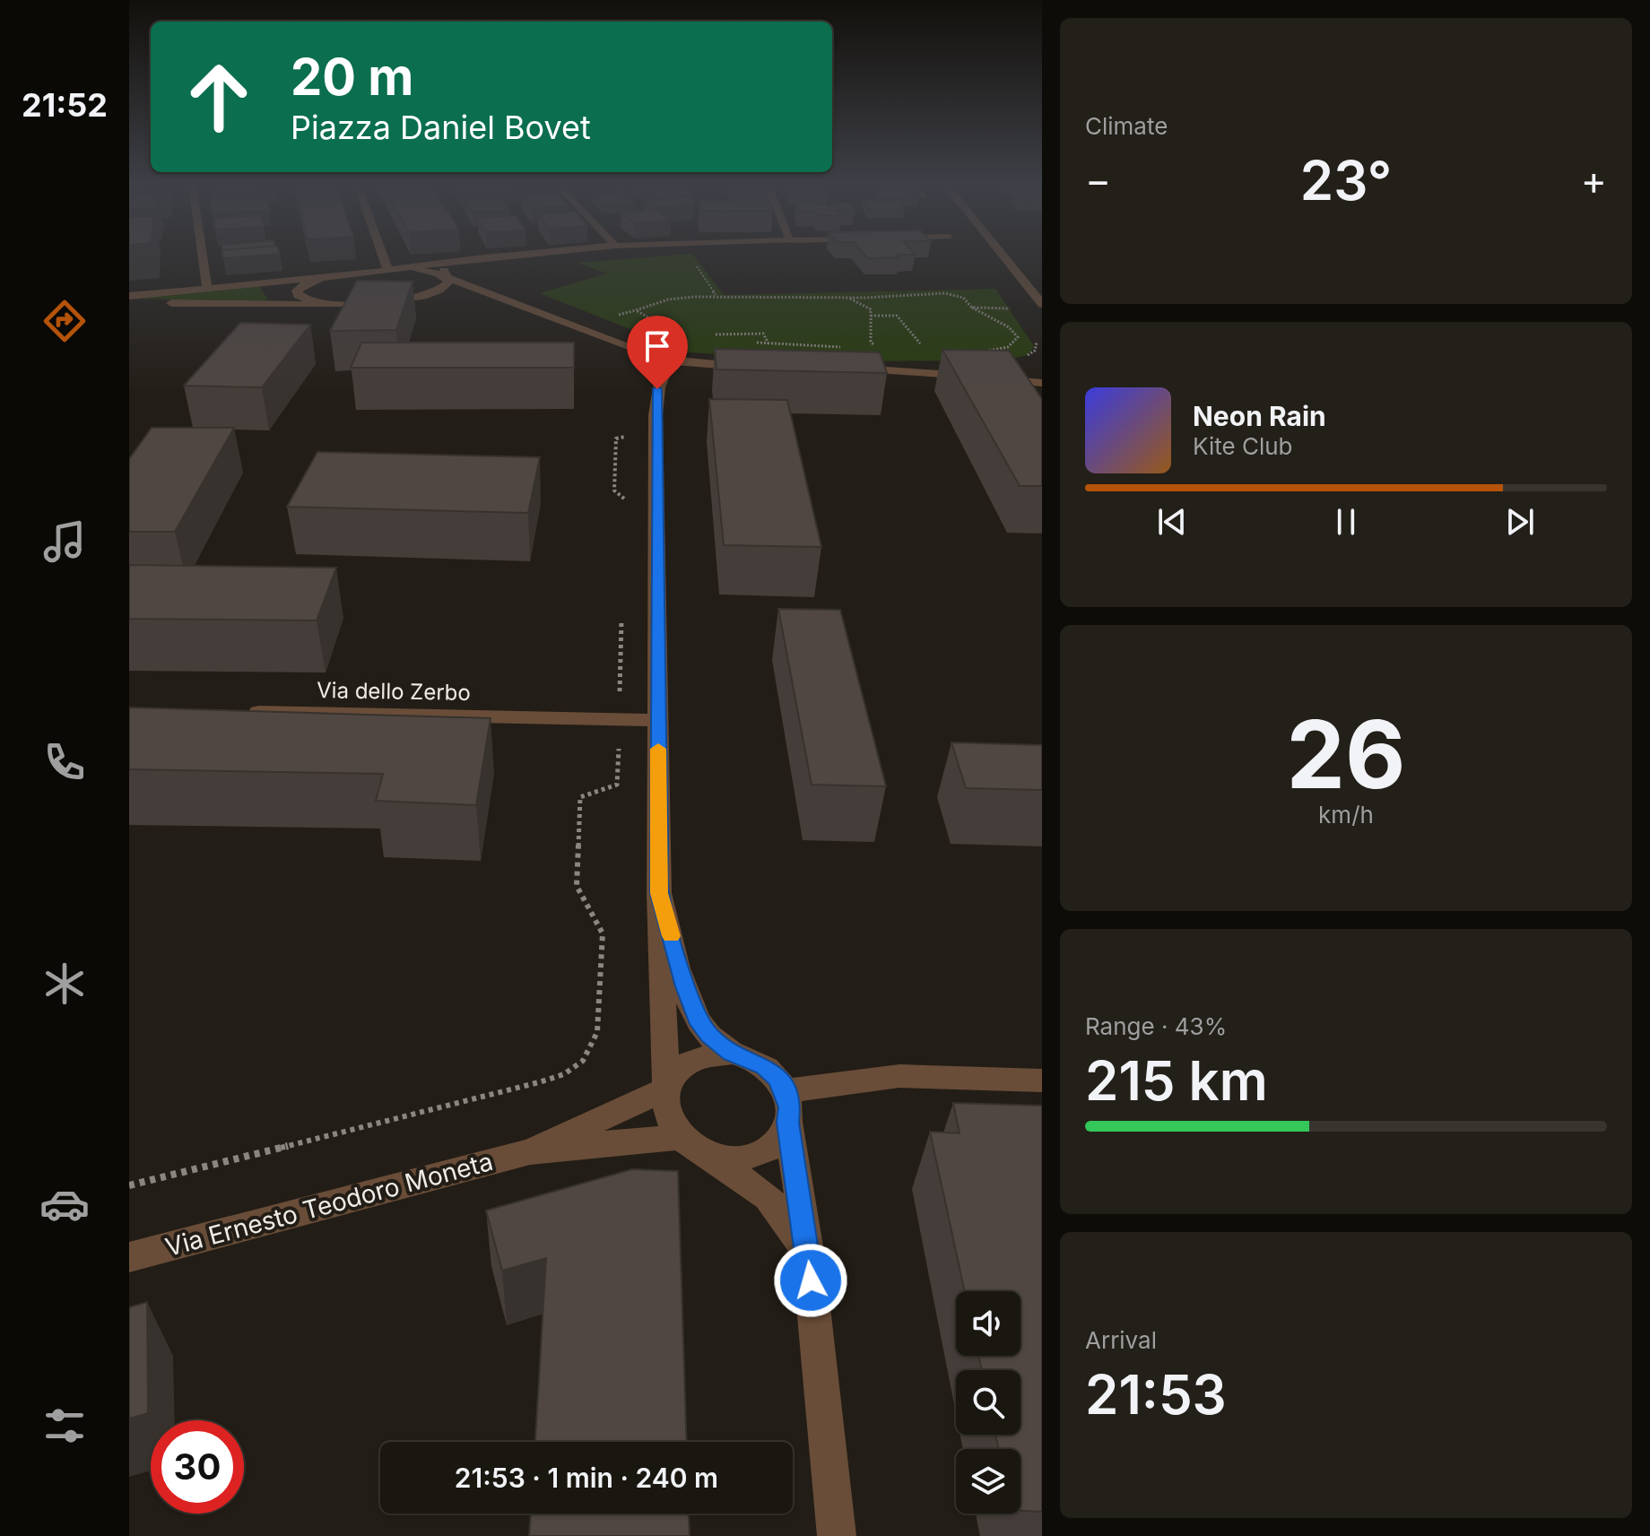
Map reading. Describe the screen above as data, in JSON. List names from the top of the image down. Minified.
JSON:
{"streets":{"street":["Via dello Zerbo","Via Ernesto Teodoro Moneta"]},"page":{"tabs":"21:52","tile":["Climate",["26","km/h"],["Range · 43%","215 km"],["Arrival","21:53"]],"turn":["20 m","Piazza Daniel Bovet"],"heat":["−","23°","+"],"song":["Neon Rain","Kite Club"],"limit":"30","trip":"21:53 · 1 min · 240 m"}}
